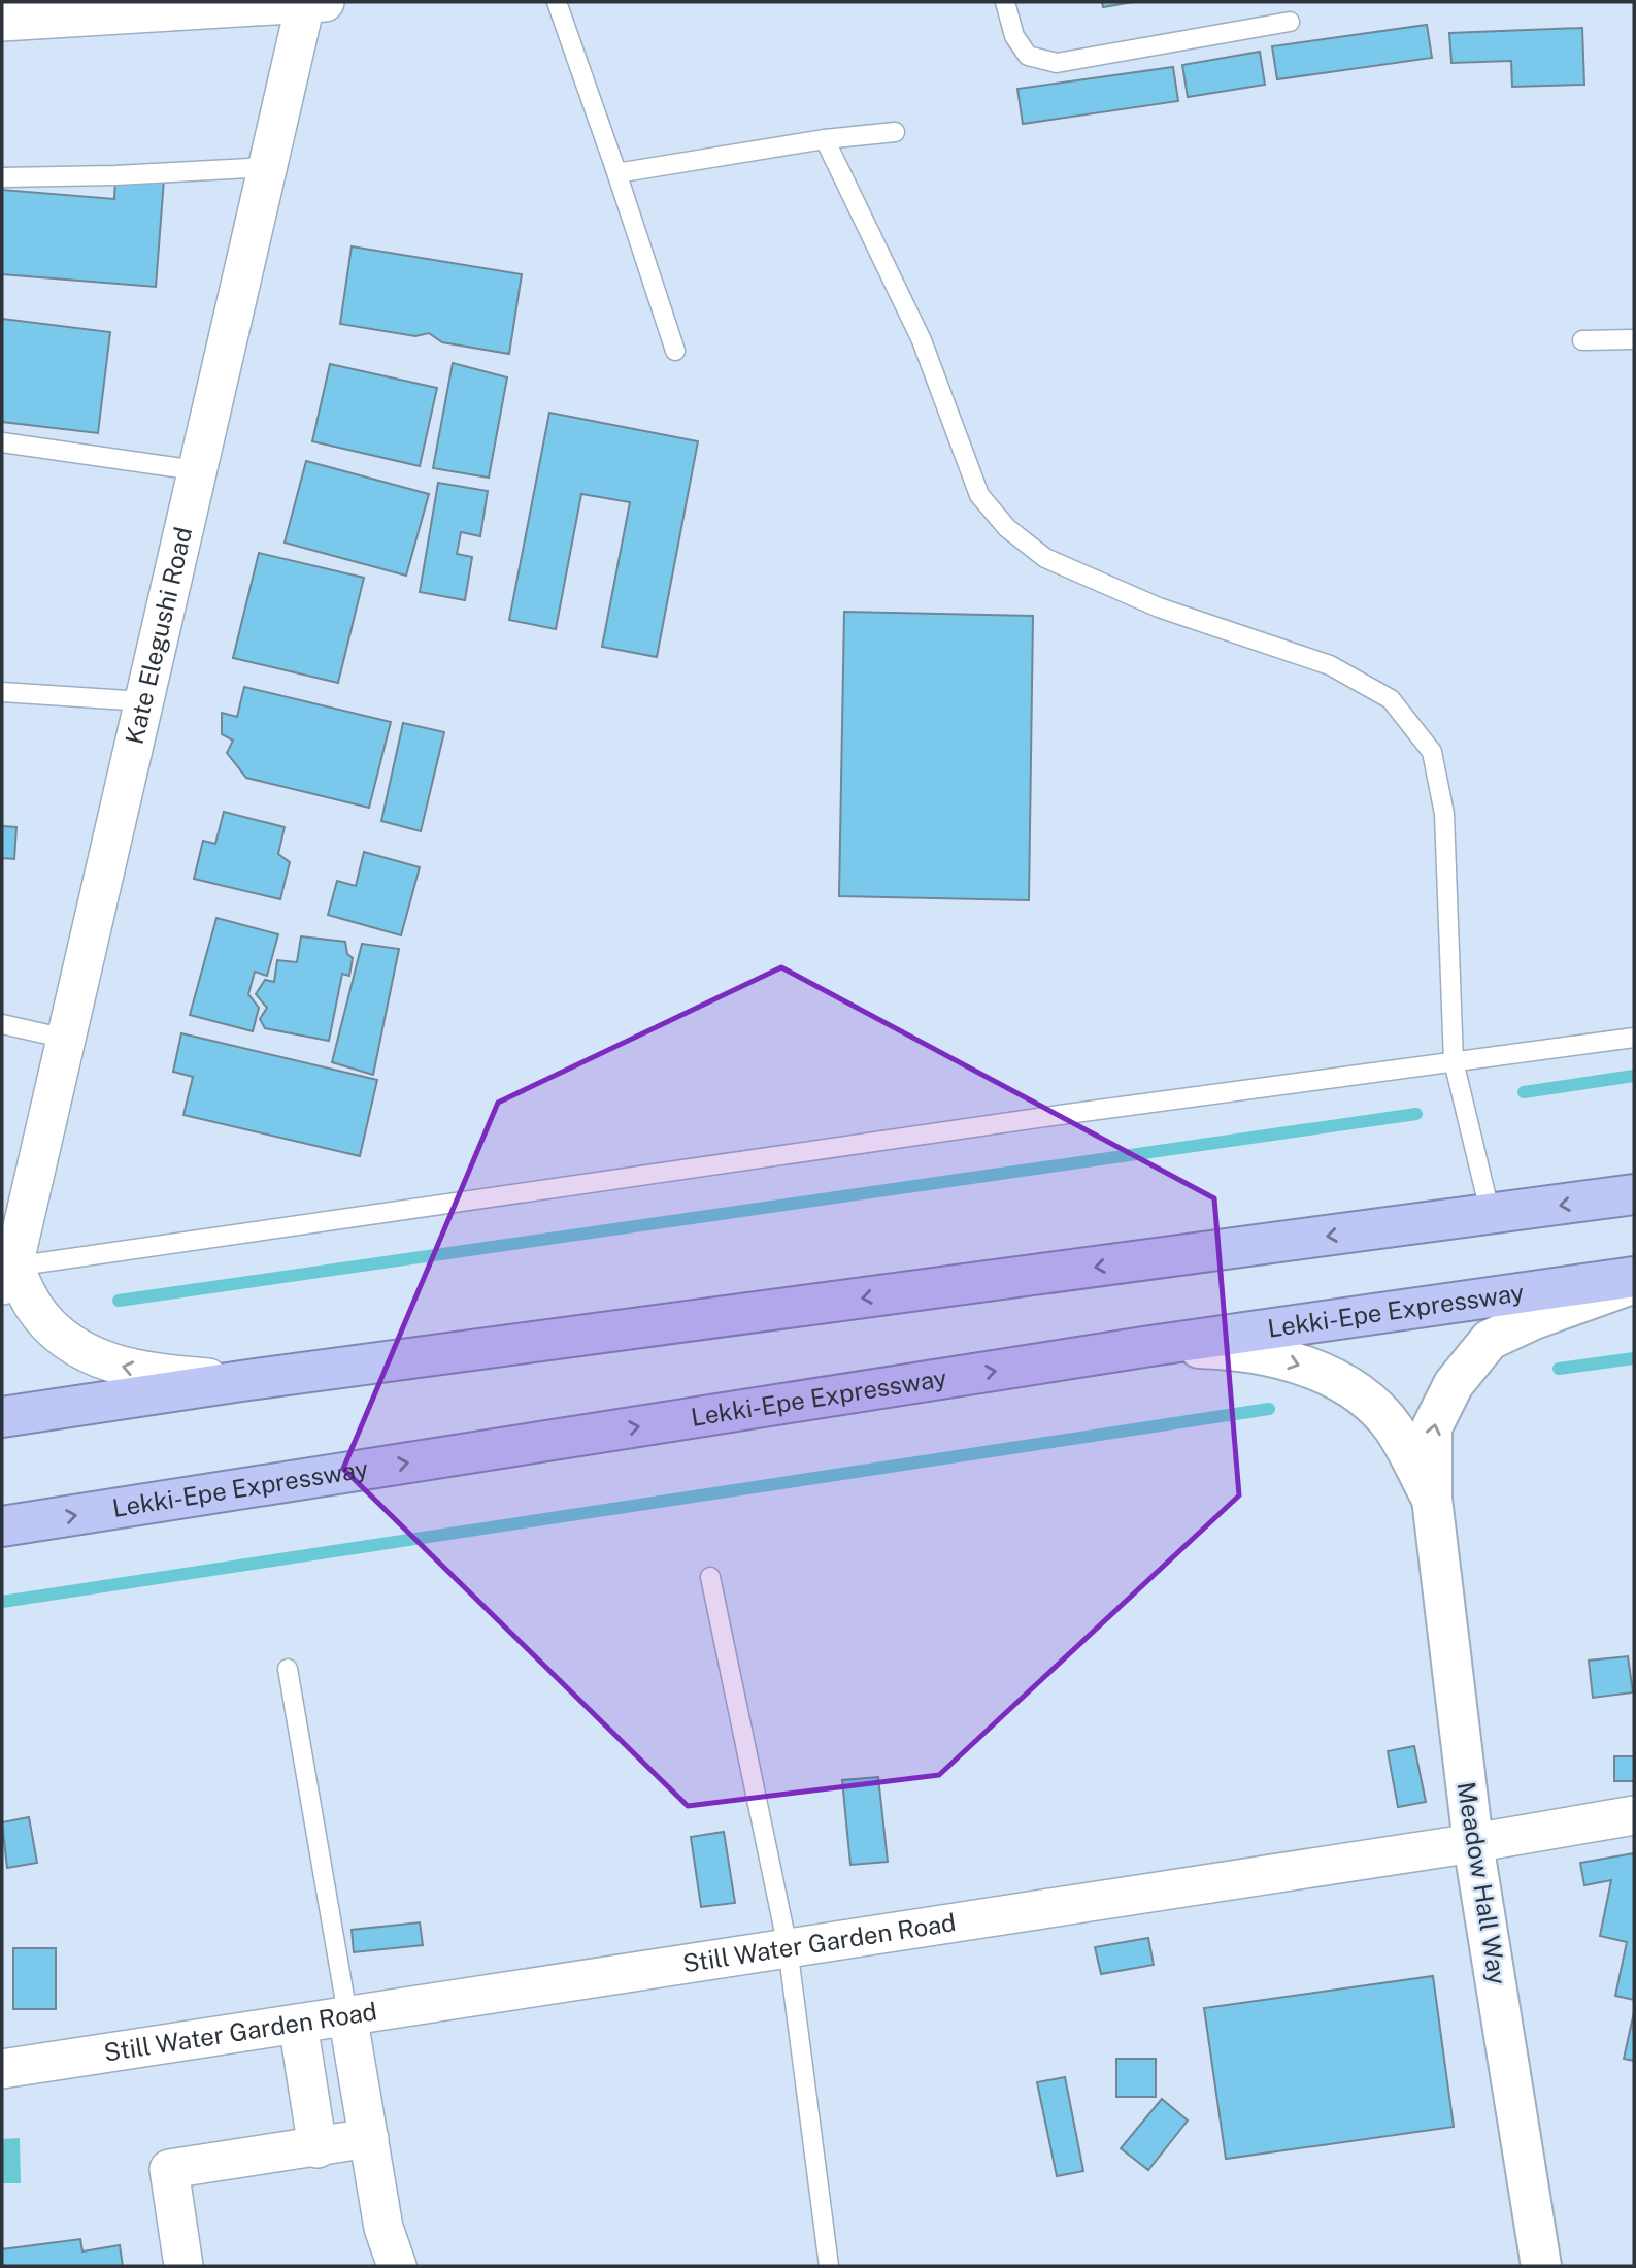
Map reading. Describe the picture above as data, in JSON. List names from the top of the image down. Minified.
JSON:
{"streets":{"highway":["Lekki-Epe Expressway"],"street":["Kate Elegushi Road","Meadow Hall Way","Still Water Garden Road"]},"crossings":[["Meadow Hall Way","Still Water Garden Road"]]}
